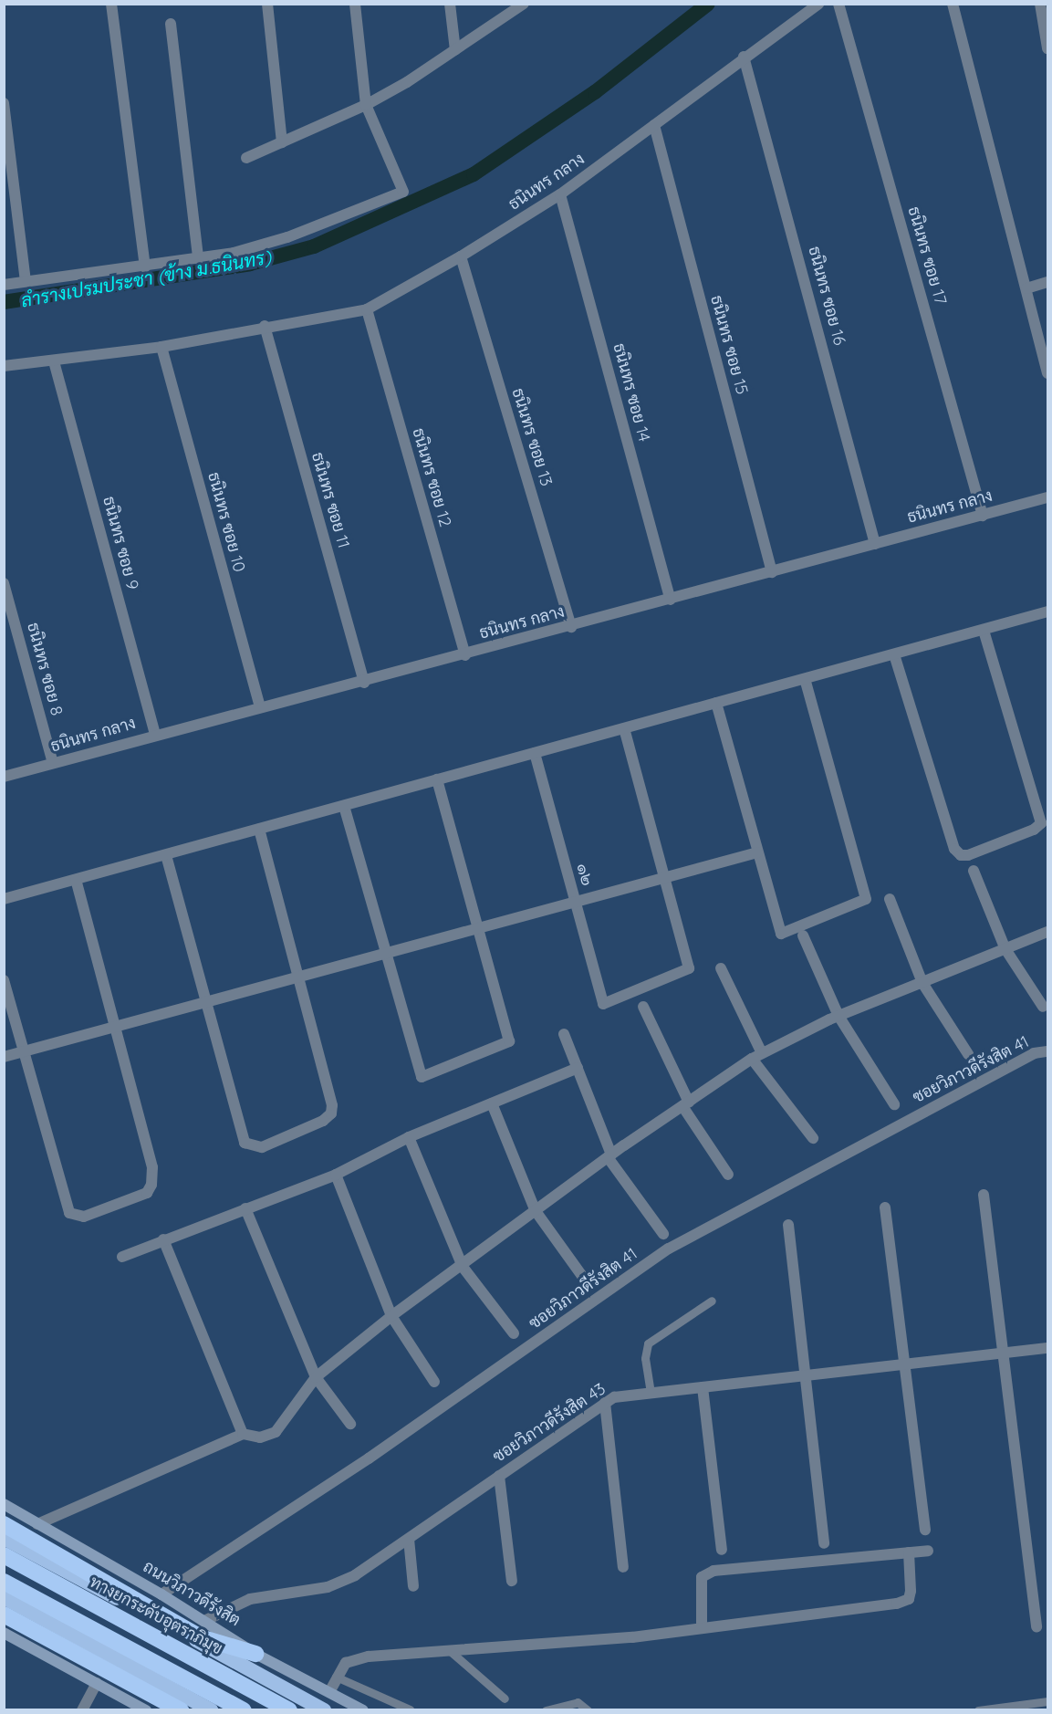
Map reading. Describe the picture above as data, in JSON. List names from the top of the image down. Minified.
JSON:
{"streets":{"highway":["ทางยกระดับอุตราภิมุข"],"main road":["ถนนวิภาวดีรังสิต"],"street":["ธนินทร กลาง","ธนินทร ซอย 17","ธนินทร ซอย 16","ธนินทร ซอย 15","ธนินทร ซอย 14","ธนินทร ซอย 13","ธนินทร ซอย 12","ธนินทร ซอย 11","ธนินทร ซอย 10","ธนินทร ซอย 9","ธนินทร ซอย 8","๑๒","ซอยวิภาวดีรังสิต 41","ซอยวิภาวดีรังสิต 43"]},"crossings":[["ธนินทร กลาง","ธนินทร ซอย 17"],["ธนินทร กลาง","ธนินทร ซอย 16"],["ธนินทร กลาง","ธนินทร ซอย 15"],["ธนินทร กลาง","ธนินทร ซอย 14"],["ธนินทร กลาง","ธนินทร ซอย 13"],["ธนินทร กลาง","ธนินทร ซอย 12"],["ธนินทร กลาง","ธนินทร ซอย 11"],["ธนินทร กลาง","ธนินทร ซอย 10"],["ธนินทร กลาง","ธนินทร ซอย 9"],["ธนินทร กลาง","ธนินทร ซอย 8"],["ซอยวิภาวดีรังสิต 41","ถนนวิภาวดีรังสิต"],["ซอยวิภาวดีรังสิต 43","ถนนวิภาวดีรังสิต"]],"water":["ลำรางเปรมประชา (ข้าง ม.ธนินทร)"]}
